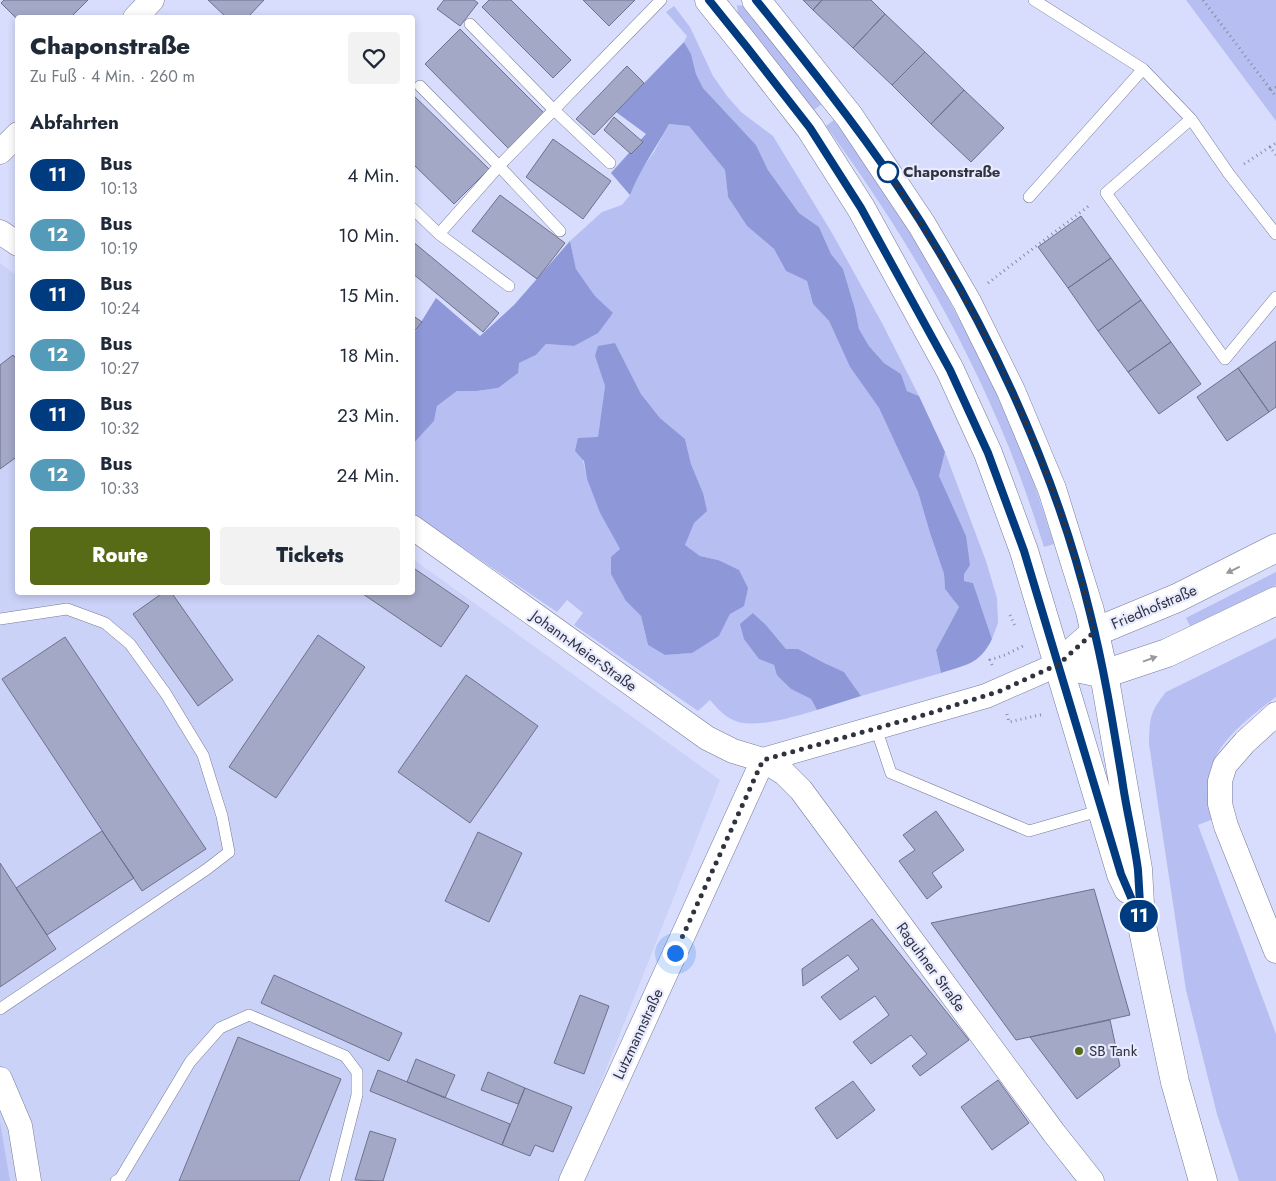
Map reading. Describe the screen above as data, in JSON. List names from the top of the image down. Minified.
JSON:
{"streets":{"main road":["Friedhofstraße"],"street":["Johann-Meier-Straße","Raguhner Straße","Lutzmannstraße"]},"crossings":[["Johann-Meier-Straße","Raguhner Straße"],["Johann-Meier-Straße","Lutzmannstraße"],["Raguhner Straße","Lutzmannstraße"]],"places":["Chaponstraße","SB Tank"],"lines":["bus line 11"],"page":{"on_map":"11","heading":[["Chaponstraße","Zu Fuß · 4 Min. · 260 m"],"Abfahrten"],"list":[{"mark":"11","name":"Bus","note":"10:13","value":"4 Min."},{"mark":"12","name":"Bus","note":"10:19","value":"10 Min."},{"mark":"11","name":"Bus","note":"10:24","value":"15 Min."},{"mark":"12","name":"Bus","note":"10:27","value":"18 Min."},{"mark":"11","name":"Bus","note":"10:32","value":"23 Min."},{"mark":"12","name":"Bus","note":"10:33","value":"24 Min."}],"buttons":["Route","Tickets"]}}
